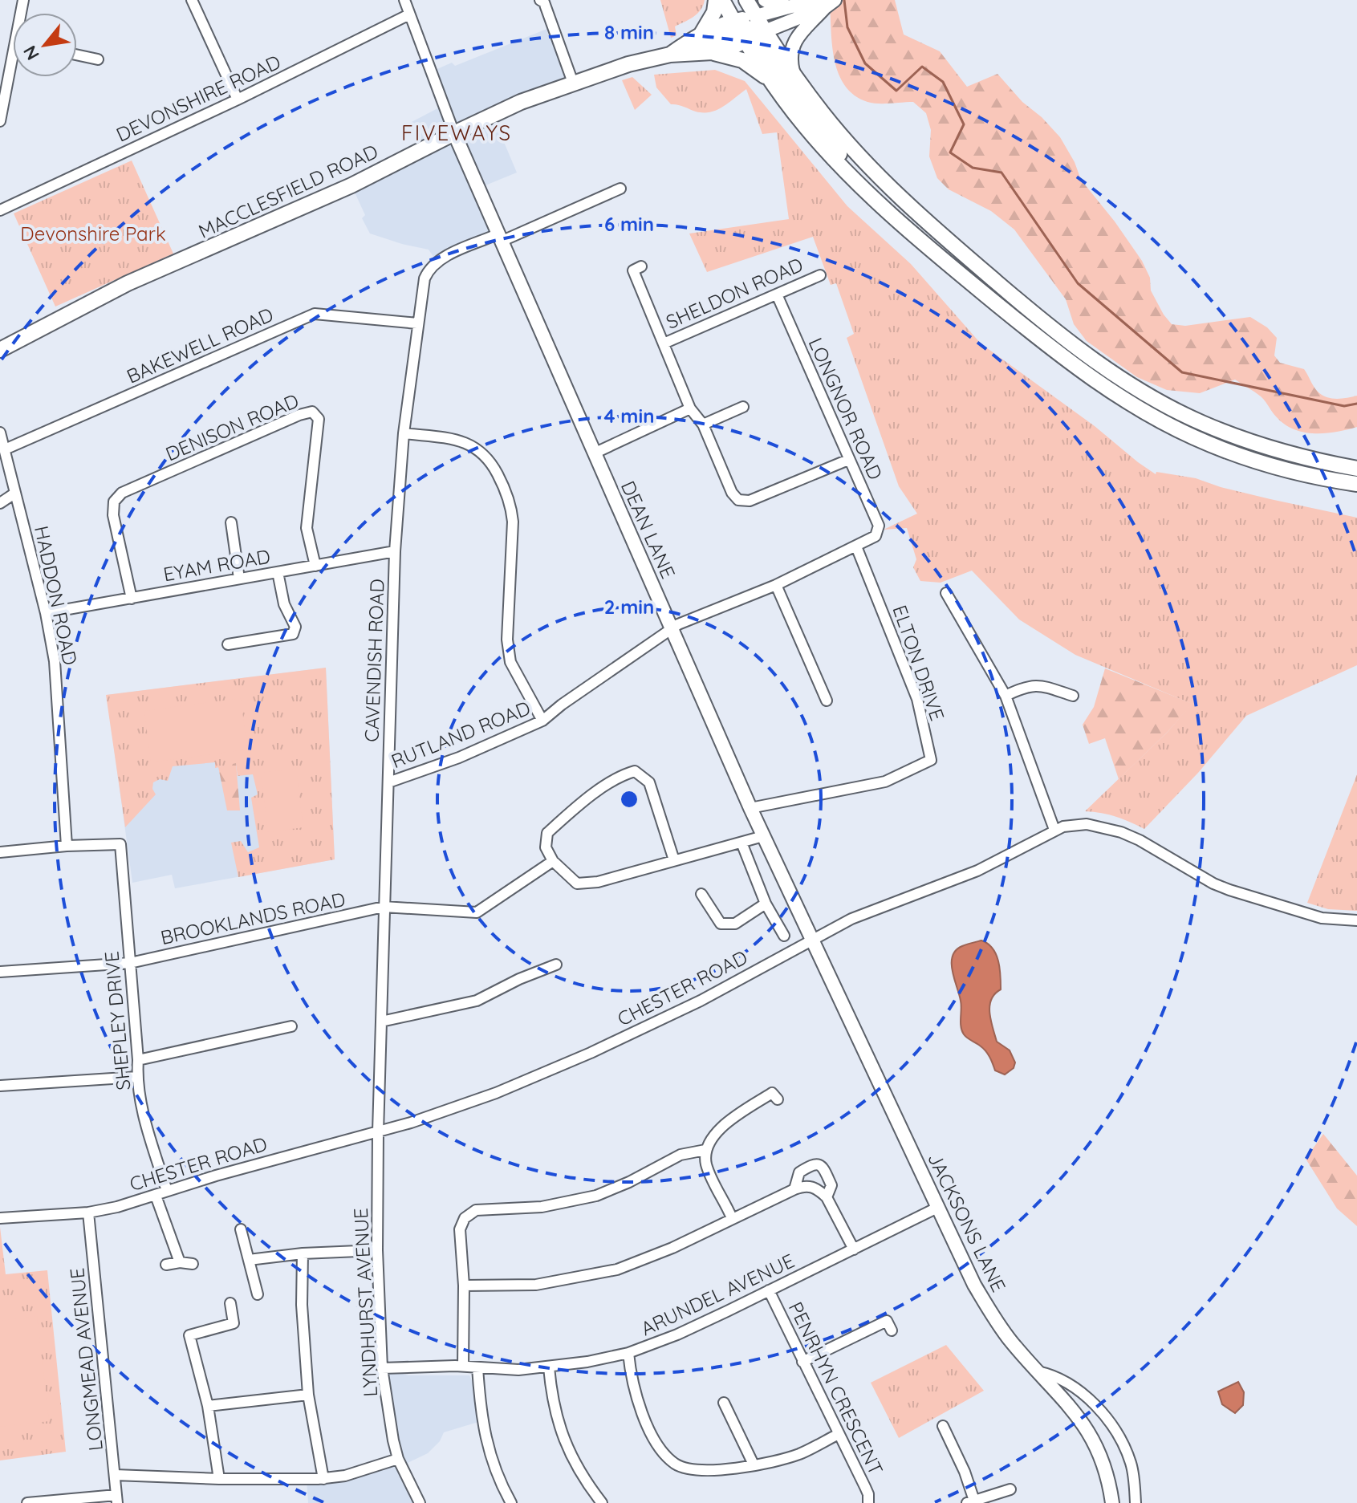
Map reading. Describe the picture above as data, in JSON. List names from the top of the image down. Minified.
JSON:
{"streets":{"highway":["MACCLESFIELD ROAD"],"main road":["DEAN LANE","JACKSONS LANE"],"street":["DEVONSHIRE ROAD","SHELDON ROAD","BAKEWELL ROAD","LONGNOR ROAD","DENISON ROAD","EYAM ROAD","HADDON ROAD","CAVENDISH ROAD","ELTON DRIVE","RUTLAND ROAD","BROOKLANDS ROAD","CHESTER ROAD","SHEPLEY DRIVE","ARUNDEL AVENUE","LYNDHURST AVENUE","LONGMEAD AVENUE","PENRHYN CRESCENT"]},"crossings":[["MACCLESFIELD ROAD","DEAN LANE"],["SHELDON ROAD","LONGNOR ROAD"],["BAKEWELL ROAD","HADDON ROAD"],["BAKEWELL ROAD","CAVENDISH ROAD"],["LONGNOR ROAD","RUTLAND ROAD"],["DENISON ROAD","EYAM ROAD"],["DEAN LANE","CAVENDISH ROAD"],["DEAN LANE","ELTON DRIVE"],["DEAN LANE","RUTLAND ROAD"],["DEAN LANE","CHESTER ROAD"],["DEAN LANE","JACKSONS LANE"],["EYAM ROAD","HADDON ROAD"],["EYAM ROAD","CAVENDISH ROAD"],["HADDON ROAD","SHEPLEY DRIVE"],["CAVENDISH ROAD","RUTLAND ROAD"],["CAVENDISH ROAD","BROOKLANDS ROAD"],["CAVENDISH ROAD","CHESTER ROAD"],["CAVENDISH ROAD","LYNDHURST AVENUE"],["ELTON DRIVE","RUTLAND ROAD"],["BROOKLANDS ROAD","SHEPLEY DRIVE"],["CHESTER ROAD","SHEPLEY DRIVE"],["CHESTER ROAD","JACKSONS LANE"],["CHESTER ROAD","LYNDHURST AVENUE"],["CHESTER ROAD","LONGMEAD AVENUE"],["JACKSONS LANE","ARUNDEL AVENUE"],["ARUNDEL AVENUE","LYNDHURST AVENUE"],["ARUNDEL AVENUE","PENRHYN CRESCENT"]],"districts":["FIVEWAYS"],"parks":["Devonshire Park"],"north":"bottom left","rings":["8 min","6 min","4 min","2 min"]}
